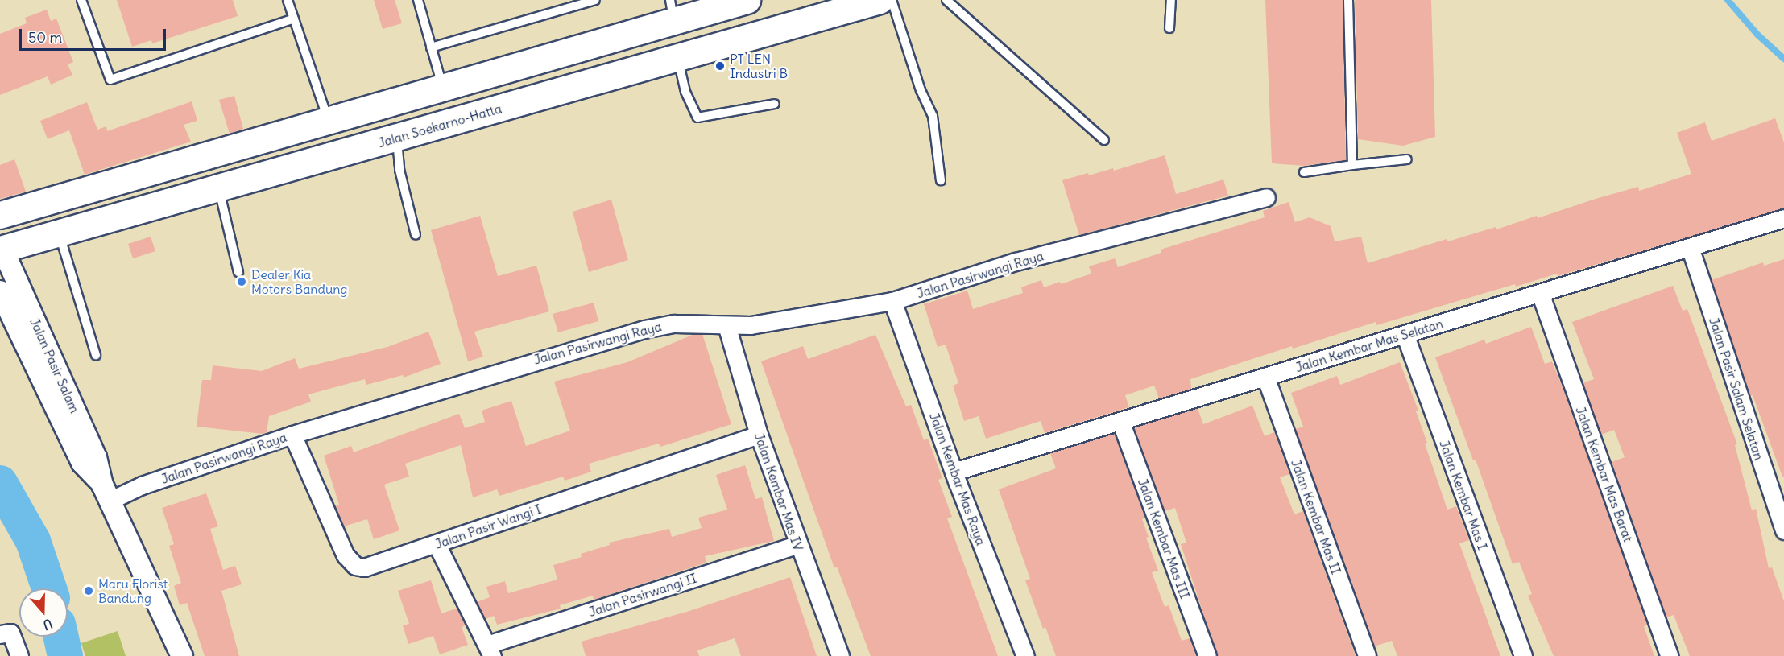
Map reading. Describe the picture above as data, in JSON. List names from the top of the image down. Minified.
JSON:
{"streets":{"highway":["Jalan Soekarno-Hatta"],"street":["Jalan Pasirwangi Raya","Jalan Kembar Mas Selatan","Jalan Pasir Salam","Jalan Pasir Salam Selatan","Jalan Kembar Mas Barat","Jalan Kembar Mas Raya","Jalan Kembar Mas IV","Jalan Kembar Mas I","Jalan Kembar Mas II","Jalan Pasir Wangi I","Jalan Kembar Mas III","Jalan Pasirwangi II"]},"crossings":[["Jalan Soekarno-Hatta","Jalan Pasir Salam"],["Jalan Pasirwangi Raya","Jalan Pasir Salam"],["Jalan Pasirwangi Raya","Jalan Kembar Mas Raya"],["Jalan Pasirwangi Raya","Jalan Kembar Mas IV"],["Jalan Pasirwangi Raya","Jalan Pasir Wangi I"],["Jalan Kembar Mas Selatan","Jalan Pasir Salam Selatan"],["Jalan Kembar Mas Selatan","Jalan Kembar Mas Barat"],["Jalan Kembar Mas Selatan","Jalan Kembar Mas Raya"],["Jalan Kembar Mas Selatan","Jalan Kembar Mas I"],["Jalan Kembar Mas Selatan","Jalan Kembar Mas II"],["Jalan Kembar Mas Selatan","Jalan Kembar Mas III"],["Jalan Kembar Mas IV","Jalan Pasir Wangi I"],["Jalan Kembar Mas IV","Jalan Pasirwangi II"]],"places":["PT LEN Industri B","Dealer Kia Motors Bandung","Maru Florist Bandung"],"scale_bar":"50 m","north":"bottom"}
